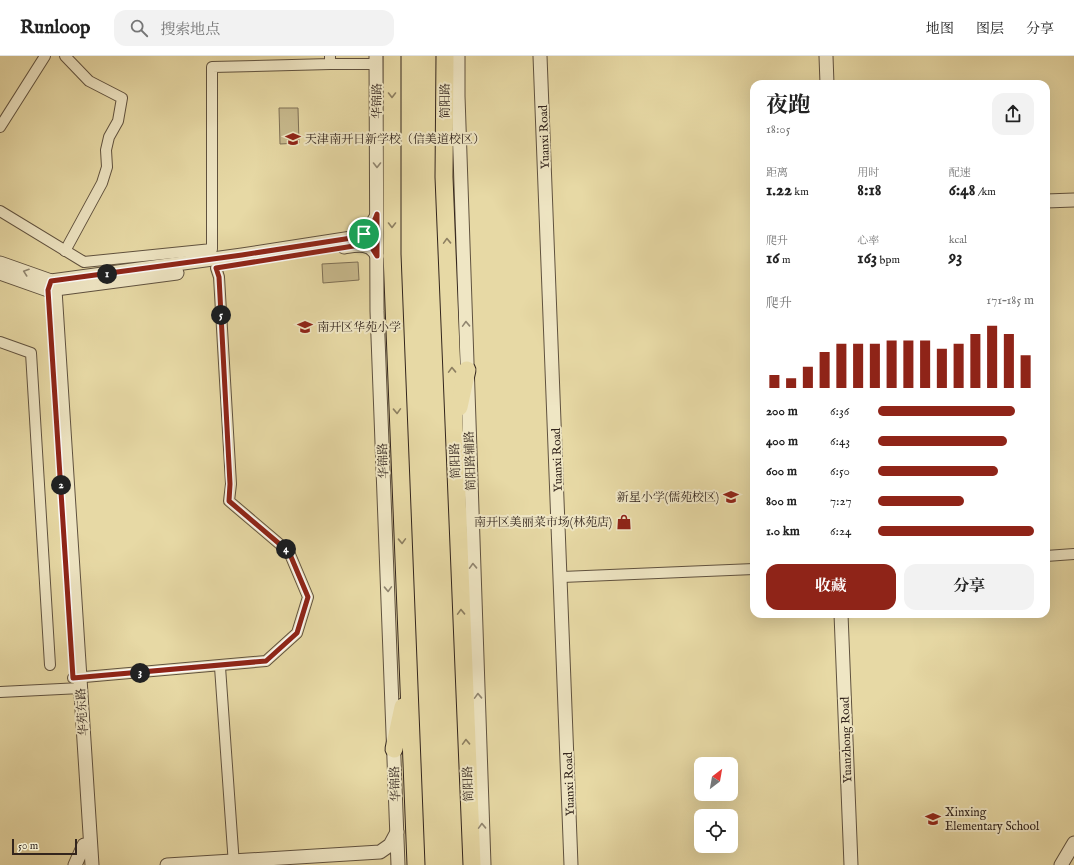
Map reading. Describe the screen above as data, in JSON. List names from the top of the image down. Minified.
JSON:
{"streets":{"highway":["简阳路"],"street":["华锦路","Yuanxi Road","简阳路辅路","华苑东路","Yuanzhong Road"]},"one_way":["华锦路","简阳路辅路"],"places":{"school or university":["天津南开日新学校（信美道校区）","南开区华苑小学","新星小学(儒苑校区)","Xinxing Elementary School"],"shop":["南开区美丽菜市场(林苑店)"]},"scale_bar":"50 m","north":"top right","page":{"header":"Runloop","search":"搜索地点","nav":["地图","图层","分享"],"heading":["夜跑","18:05"],"stats":[["距离","1.22 km"],["用时","8:18"],["配速","6:48 /km"],["爬升","16 m"],["心率","163 bpm"],["kcal","93"]],"pins":["1","5","2","4","3"],"chart":["爬升","171–185 m"],"list":[{"name":"200 m","note":"6:36"},{"name":"400 m","note":"6:43"},{"name":"600 m","note":"6:50"},{"name":"800 m","note":"7:27"},{"name":"1.0 km","note":"6:24"}],"buttons":["收藏","分享"],"scale":"50 m"}}
